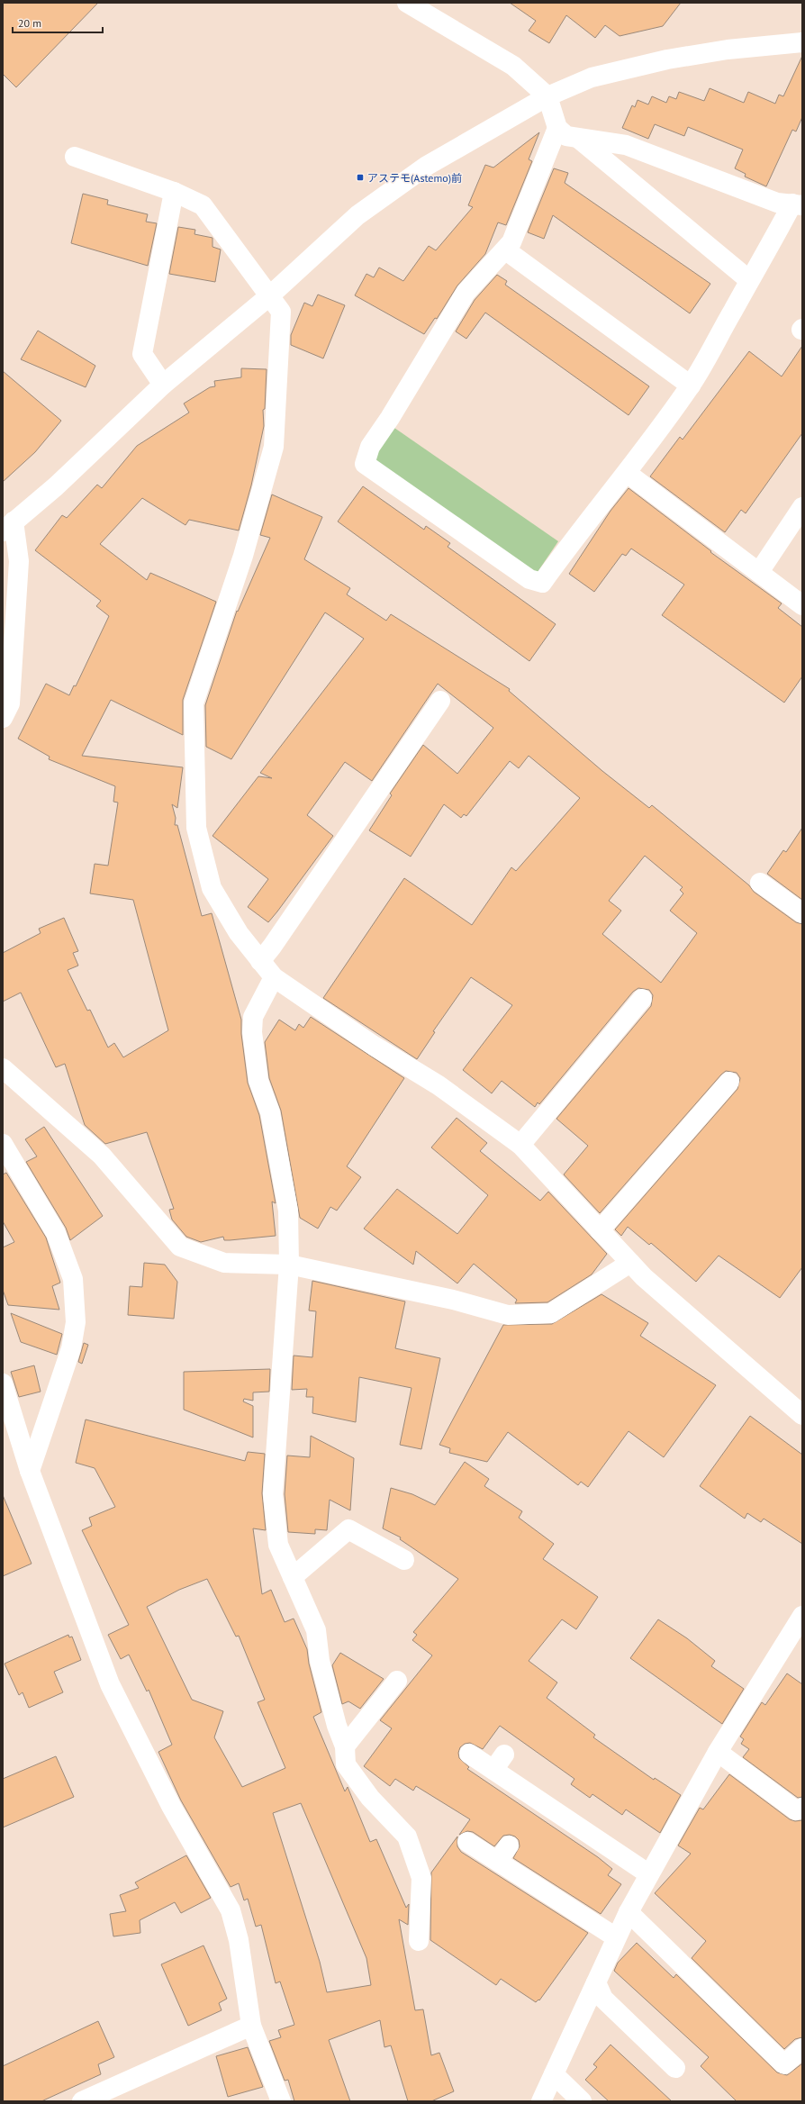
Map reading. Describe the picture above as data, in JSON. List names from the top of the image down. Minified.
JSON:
{"places":{"transit":["アステモ(Astemo)前"]},"scale_bar":"20 m"}
